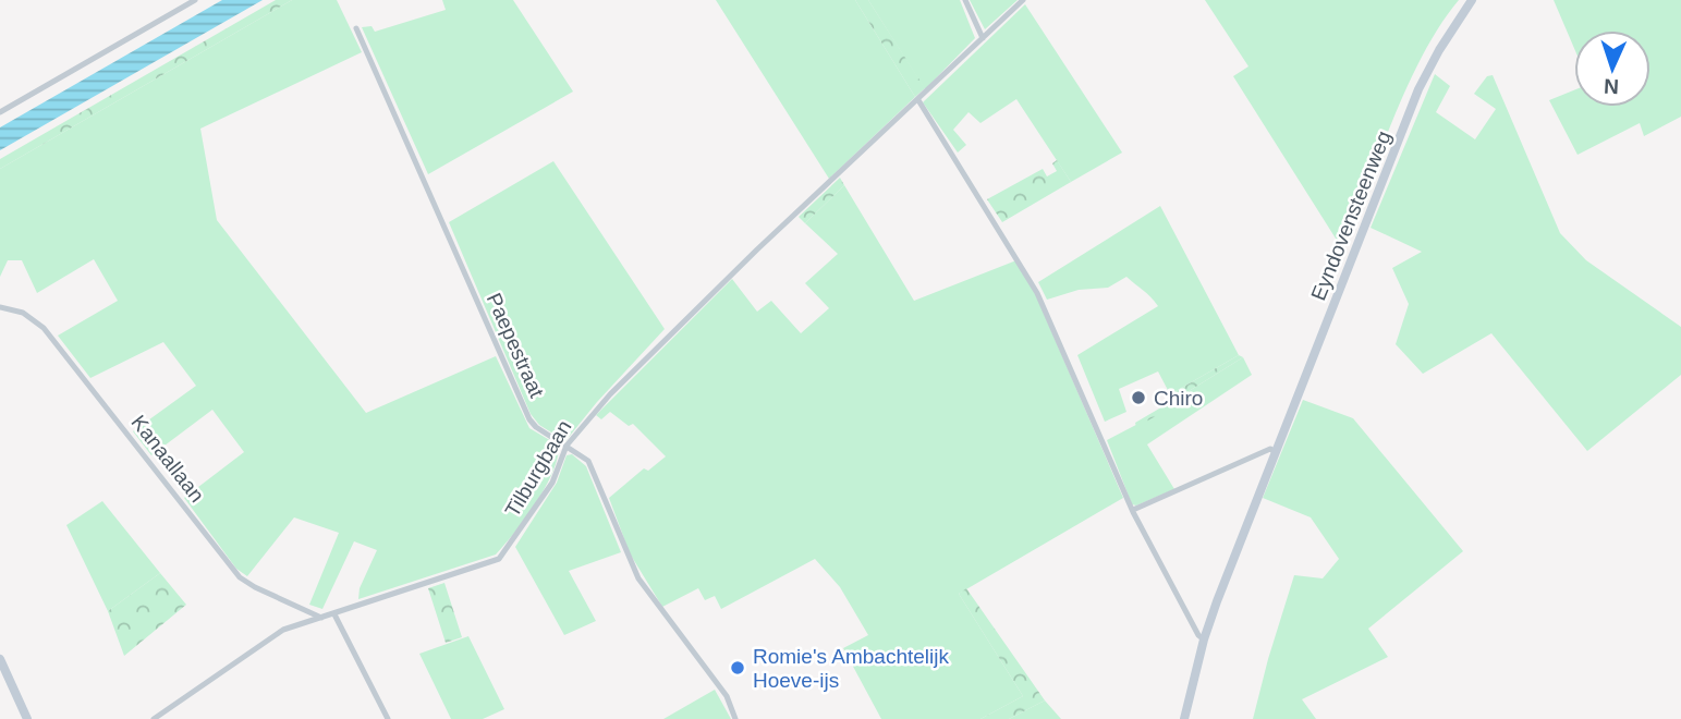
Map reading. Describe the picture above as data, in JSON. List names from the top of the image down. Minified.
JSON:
{"streets":{"street":["Eyndovensteenweg","Paepestraat","Kanaallaan","Tilburgbaan"]},"crossings":[["Paepestraat","Tilburgbaan"],["Kanaallaan","Tilburgbaan"]],"places":["Chiro","Romie's Ambachtelijk Hoeve-ijs"],"north":"bottom"}
